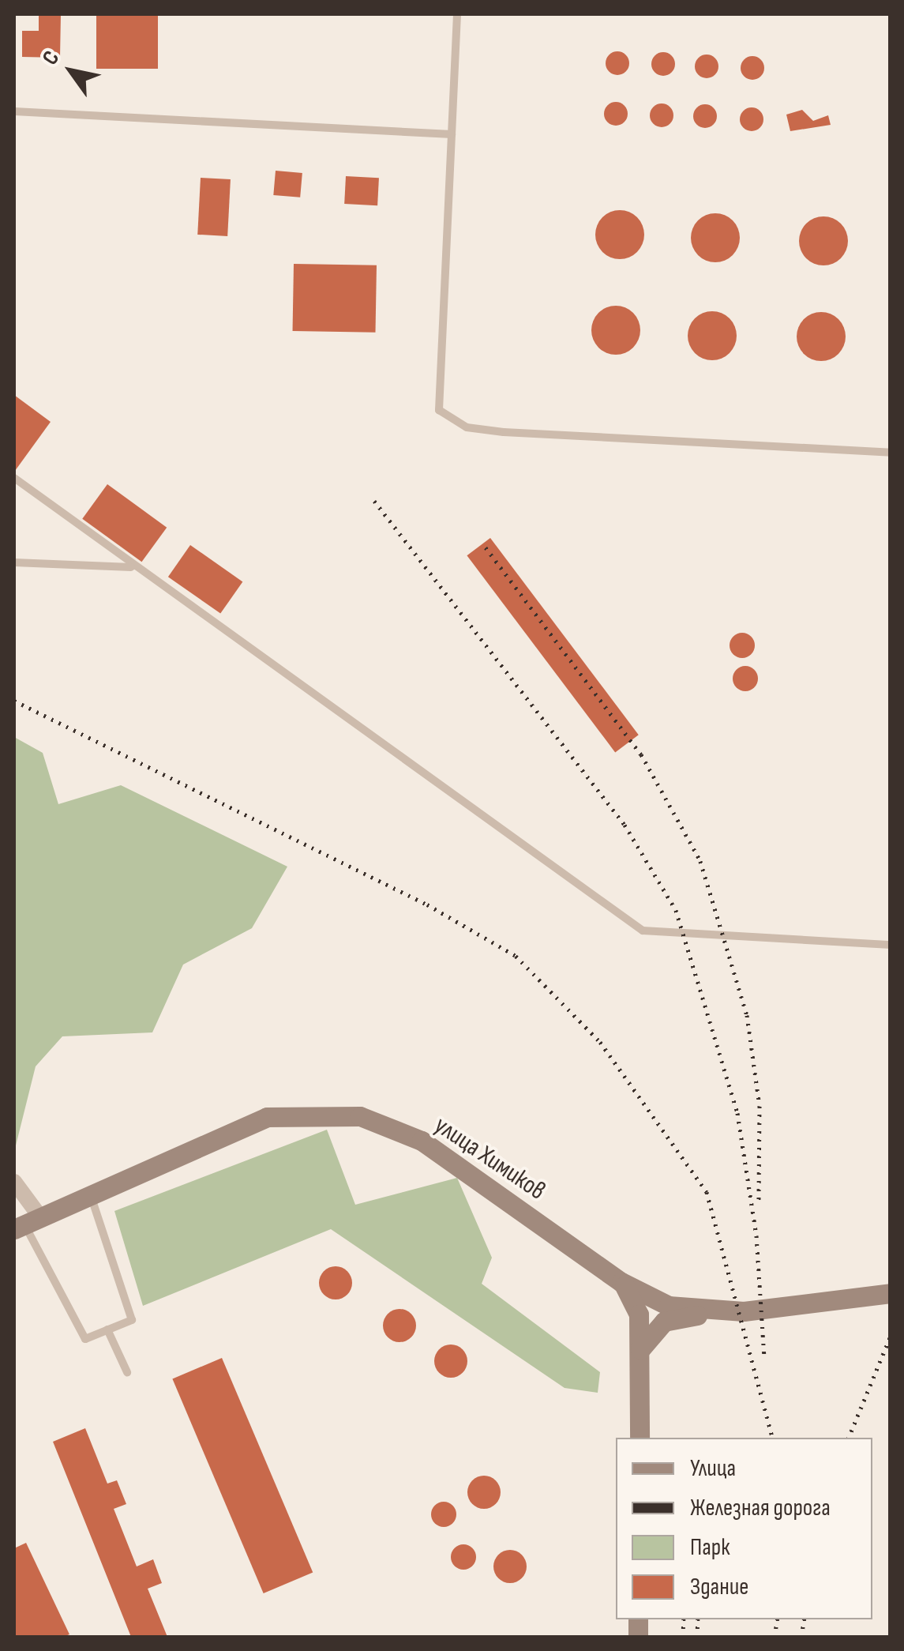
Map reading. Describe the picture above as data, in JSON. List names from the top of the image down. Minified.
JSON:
{"streets":{"street":["улица Химиков"]},"legend":["Улица","Железная дорога","Парк","Здание"],"north":"top left"}
